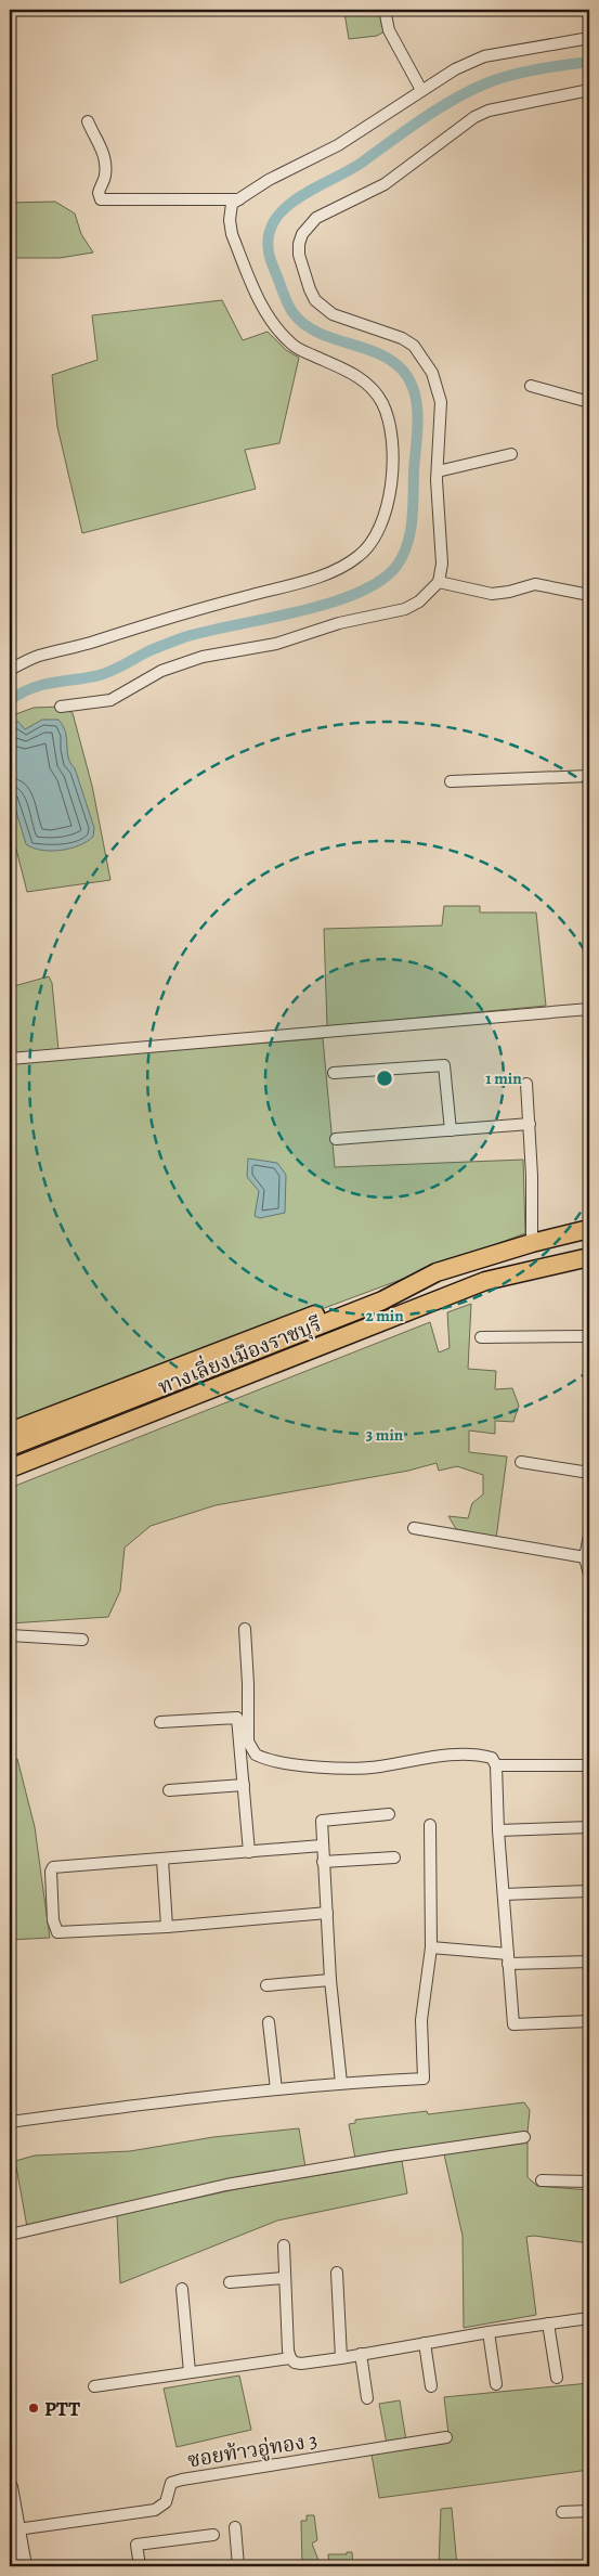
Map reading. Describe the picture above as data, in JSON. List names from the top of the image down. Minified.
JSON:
{"streets":{"main road":["ทางเลี่ยงเมืองราชบุรี"],"street":["ซอยท้าวอู่ทอง 3"]},"places":["PTT"],"rings":["1 min","2 min","3 min"]}
